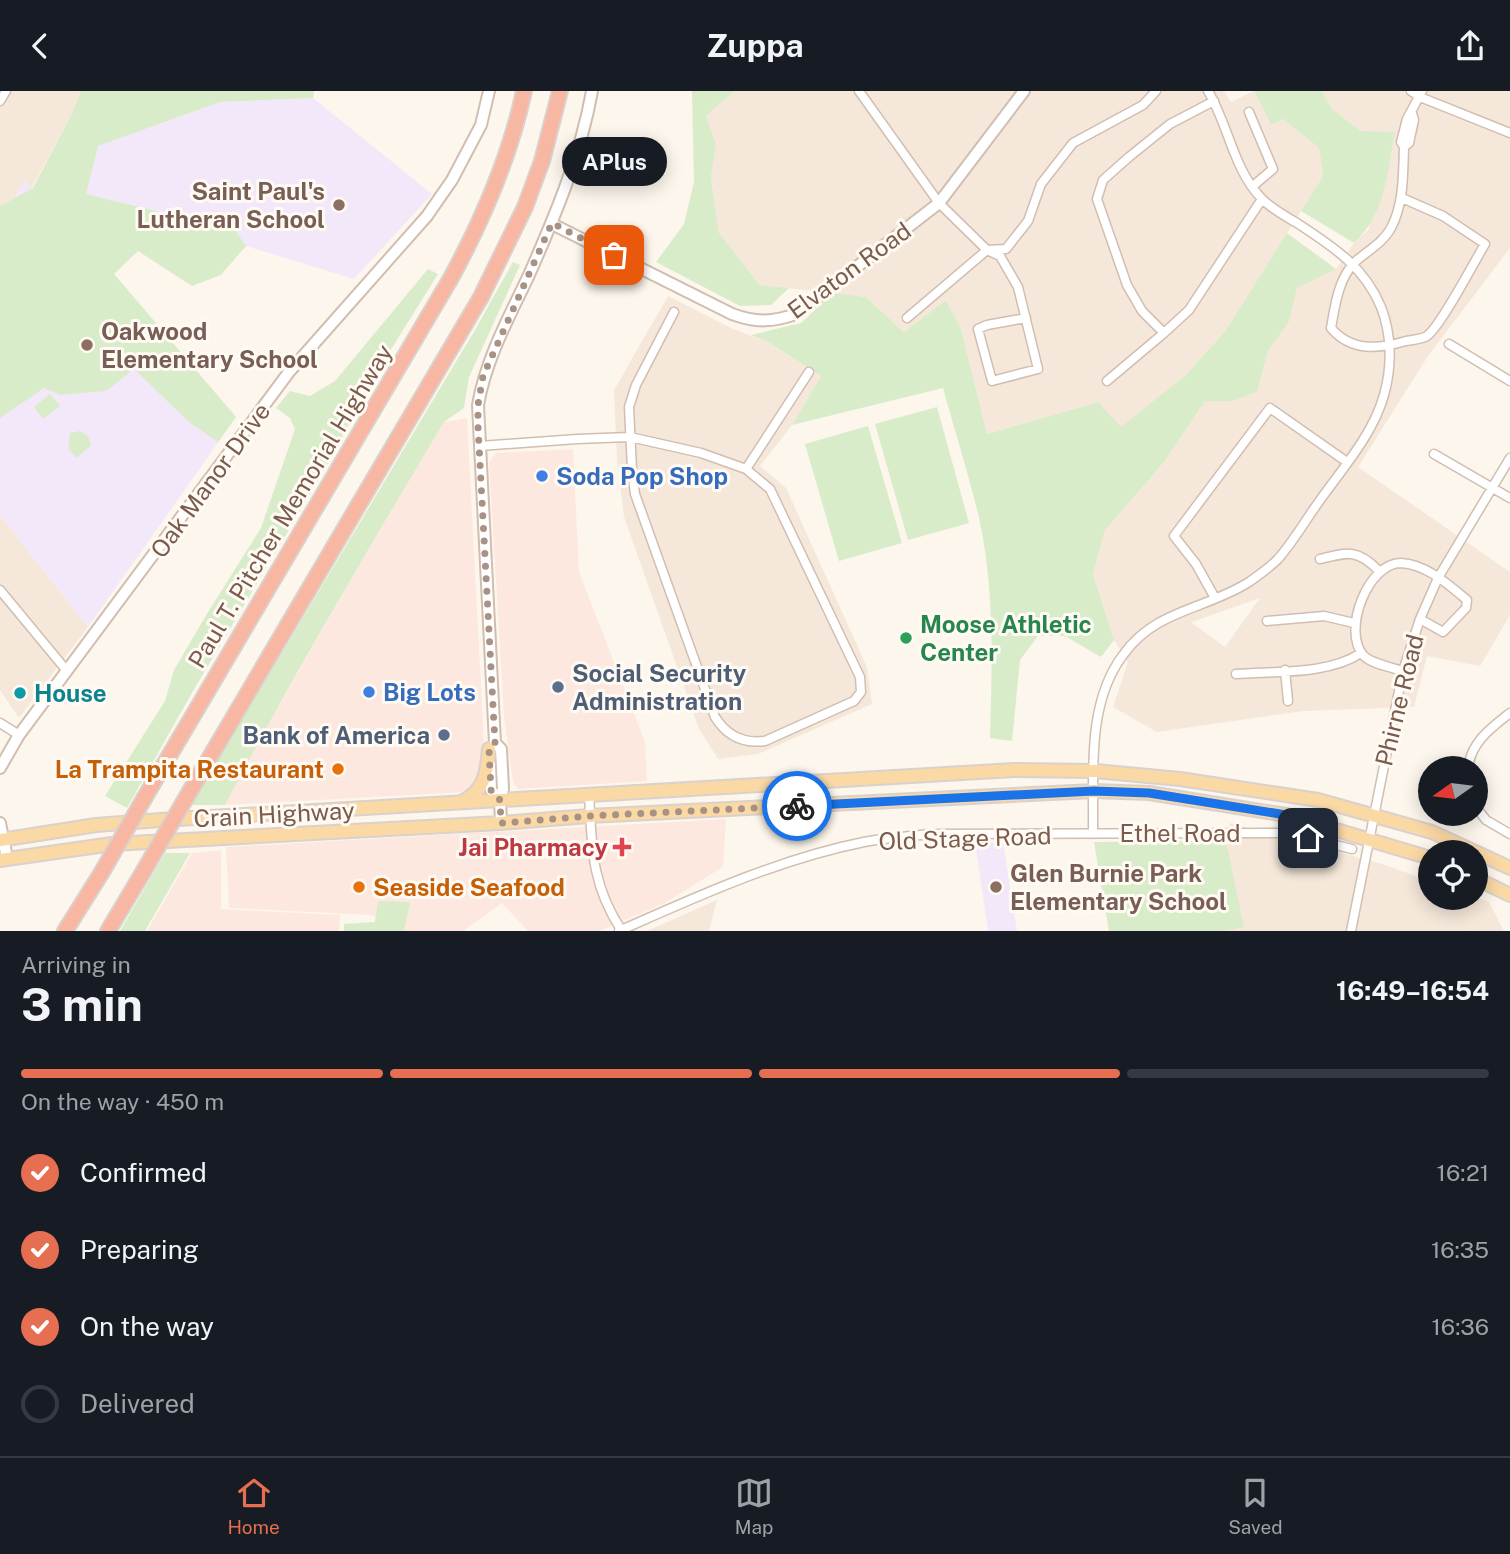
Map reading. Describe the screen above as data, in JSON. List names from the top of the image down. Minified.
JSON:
{"streets":{"highway":["Paul T. Pitcher Memorial Highway"],"main road":["Crain Highway"],"street":["Elvaton Road","Oak Manor Drive","Phirne Road","Ethel Road","Old Stage Road"]},"crossings":[["Phirne Road","Crain Highway"],["Ethel Road","Old Stage Road"]],"places":{"other":["Saint Paul's Lutheran School","APlus","Oakwood Elementary School","Soda Pop Shop","Moose Athletic Center","Social Security Administration","Big Lots","House","Bank of America","La Trampita Restaurant","Seaside Seafood","Glen Burnie Park Elementary School"],"health":["Jai Pharmacy"]},"north":"left","page":{"header":"Zuppa","bubble":"APlus","heading":["3 min","Arriving in","16:49–16:54"],"bar":"On the way · 450 m","list":[["Confirmed","16:21"],["Preparing","16:35"],["On the way","16:36"],"Delivered"],"tabs":["Home","Map","Saved"]}}
